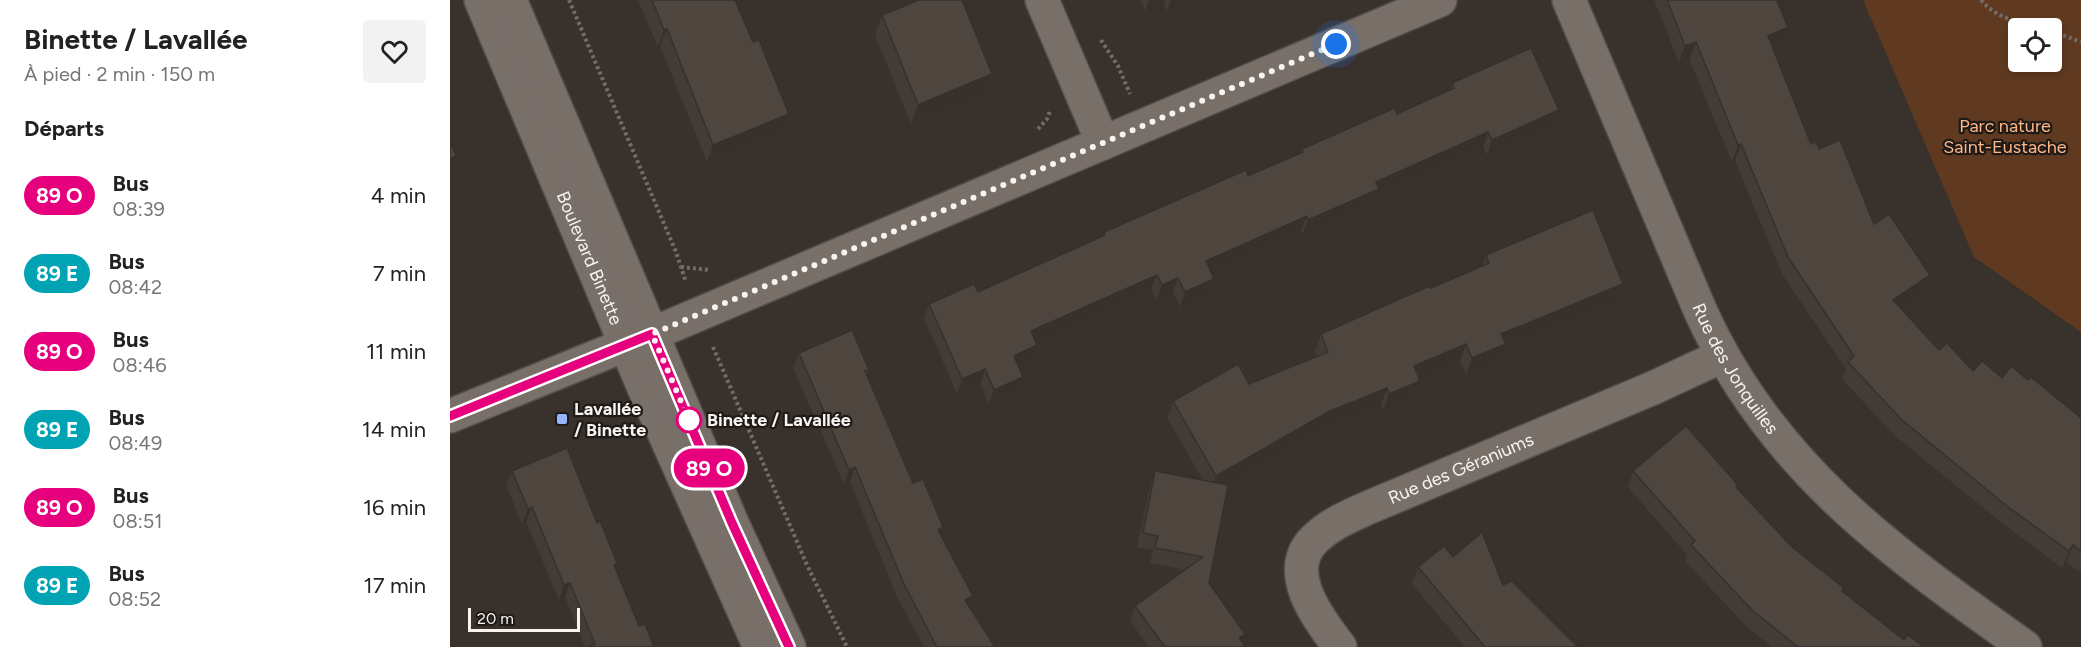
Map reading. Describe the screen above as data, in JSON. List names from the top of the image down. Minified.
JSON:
{"streets":{"street":["Boulevard Binette","Rue des Jonquilles","Rue des Géraniums"]},"crossings":[["Rue des Jonquilles","Rue des Géraniums"]],"parks":["Parc nature Saint-Eustache"],"places":{"transit":["Lavallée / Binette"],"other":["Binette / Lavallée"]},"scale_bar":"20 m","page":{"heading":[["Binette / Lavallée","À pied · 2 min · 150 m"],"Départs"],"on_map":"89 O","list":[{"mark":"89 O","name":"Bus","note":"08:39","value":"4 min"},{"mark":"89 E","name":"Bus","note":"08:42","value":"7 min"},{"mark":"89 O","name":"Bus","note":"08:46","value":"11 min"},{"mark":"89 E","name":"Bus","note":"08:49","value":"14 min"},{"mark":"89 O","name":"Bus","note":"08:51","value":"16 min"},{"mark":"89 E","name":"Bus","note":"08:52","value":"17 min"}],"scale":"20 m"}}
